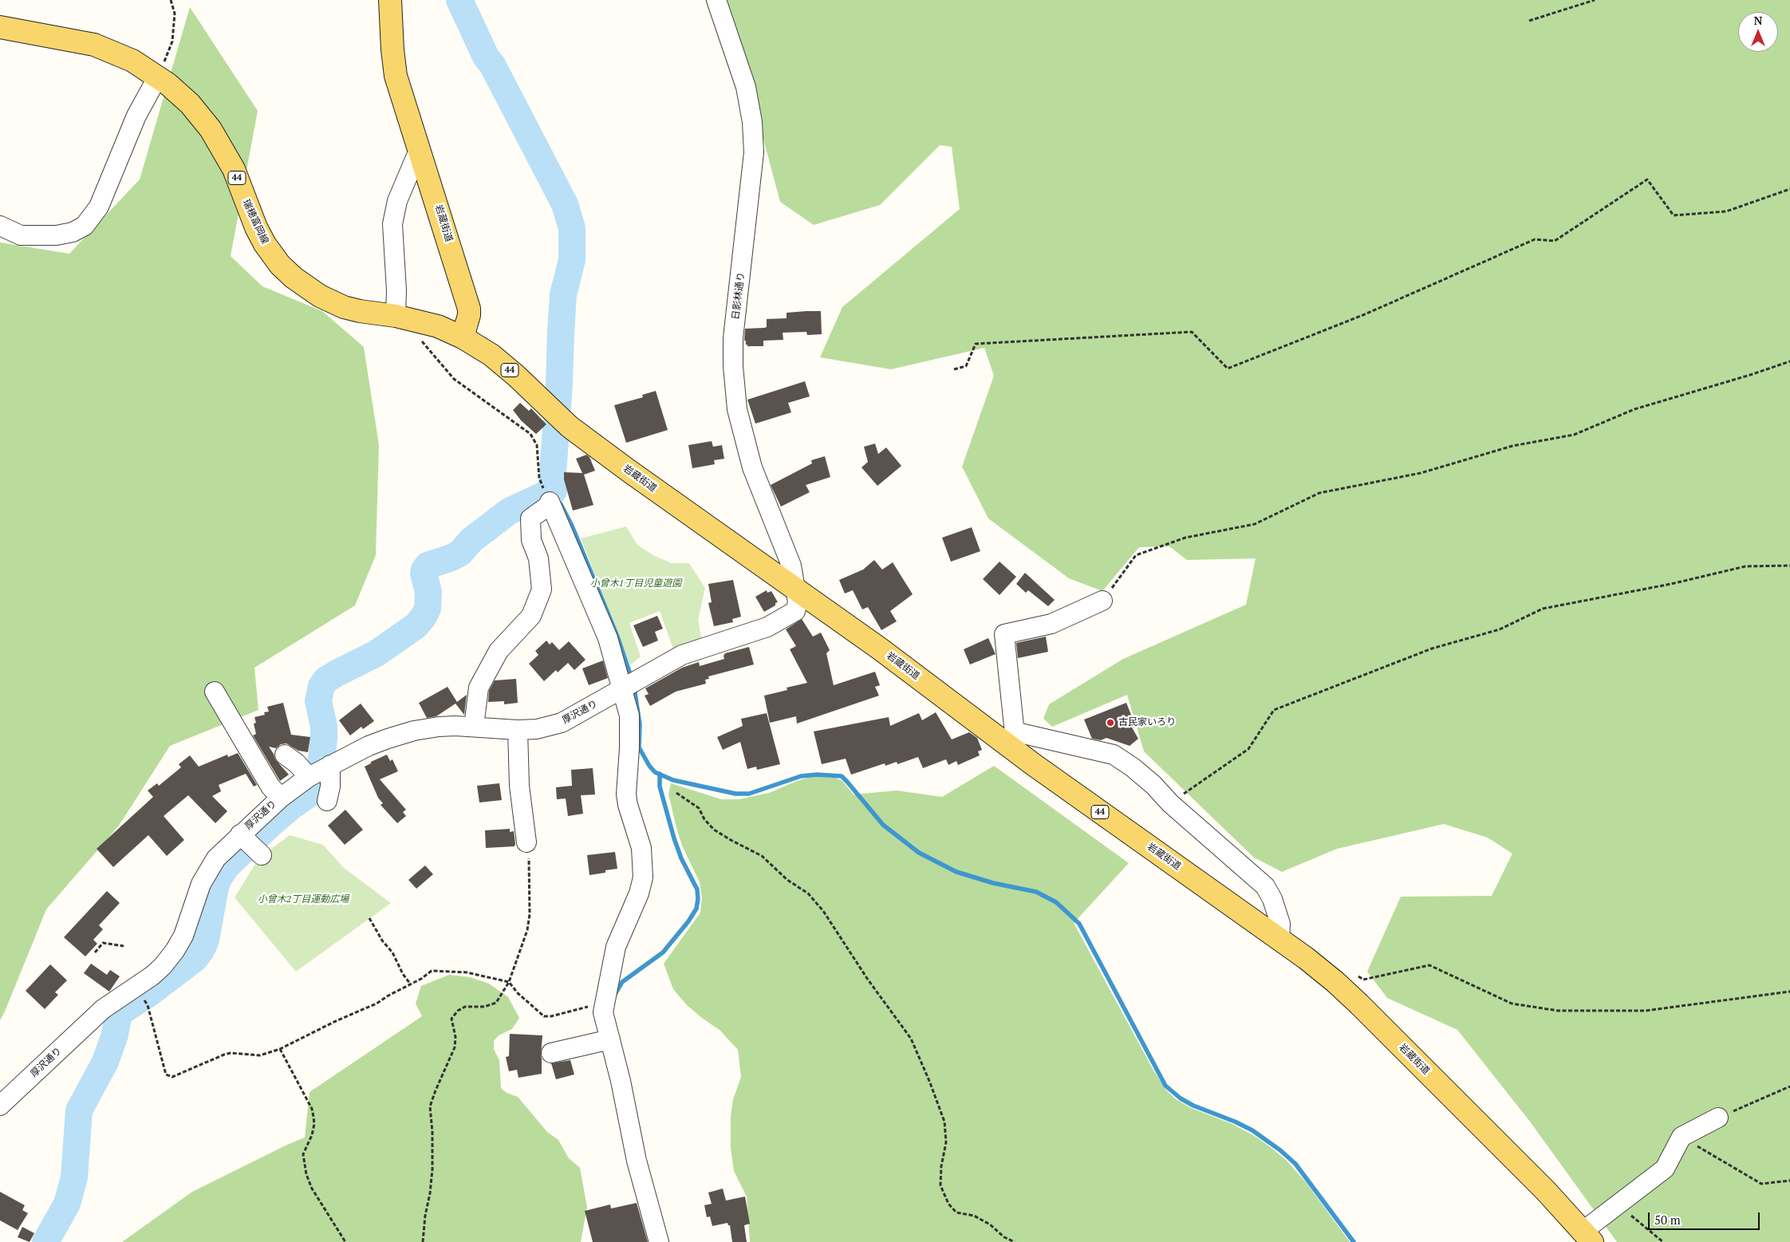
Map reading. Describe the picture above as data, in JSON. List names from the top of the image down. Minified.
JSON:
{"streets":{"main road":["44","瑞穂富岡線","岩蔵街道"],"street":["日影林通り","厚沢通り"]},"crossings":[["瑞穂富岡線","岩蔵街道"],["岩蔵街道","日影林通り"],["岩蔵街道","厚沢通り"],["日影林通り","厚沢通り"]],"parks":["小曾木1丁目児童遊園","小曾木2丁目運動広場"],"places":["古民家いろり"],"scale_bar":"50 m","north":"top"}
